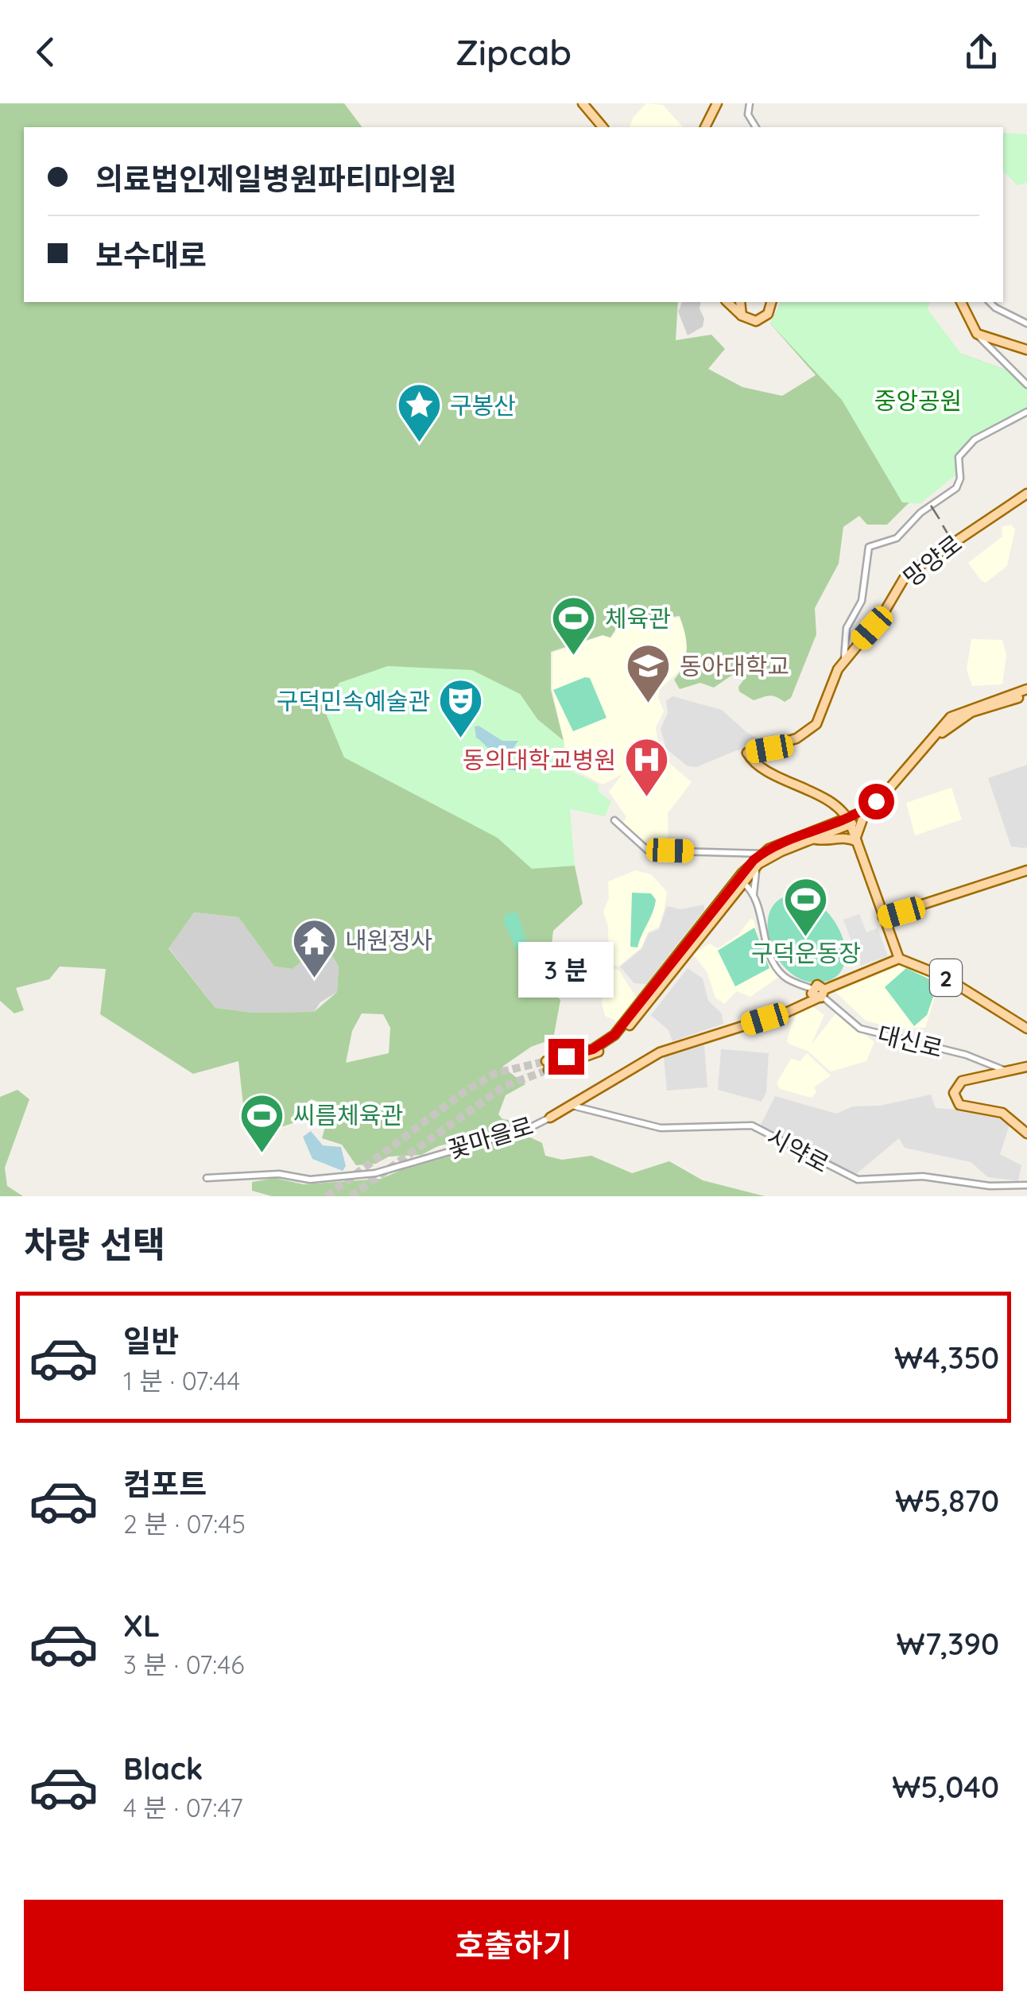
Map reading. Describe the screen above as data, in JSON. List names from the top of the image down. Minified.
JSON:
{"streets":{"main road":["망양로","2","꽃마을로"],"street":["대신로","시약로"]},"crossings":[["2","대신로"],["2","꽃마을로"],["대신로","꽃마을로"],["꽃마을로","시약로"]],"parks":["중앙공원"],"places":{"place":["구봉산"],"sports":["체육관","구덕운동장","씨름체육관"],"school or university":["동아대학교"],"theatre":["구덕민속예술관"],"hospital":["동의대학교병원"],"temple":["내원정사"]},"page":{"header":"Zipcab","banner":["의료법인제일병원파티마의원","보수대로"],"bubble":"3 분","heading":"차량 선택","list":[{"name":"일반","note":"1 분 · 07:44","value":"₩4,350"},{"name":"컴포트","note":"2 분 · 07:45","value":"₩5,870"},{"name":"XL","note":"3 분 · 07:46","value":"₩7,390"},{"name":"Black","note":"4 분 · 07:47","value":"₩5,040"}],"buttons":"호출하기"}}
